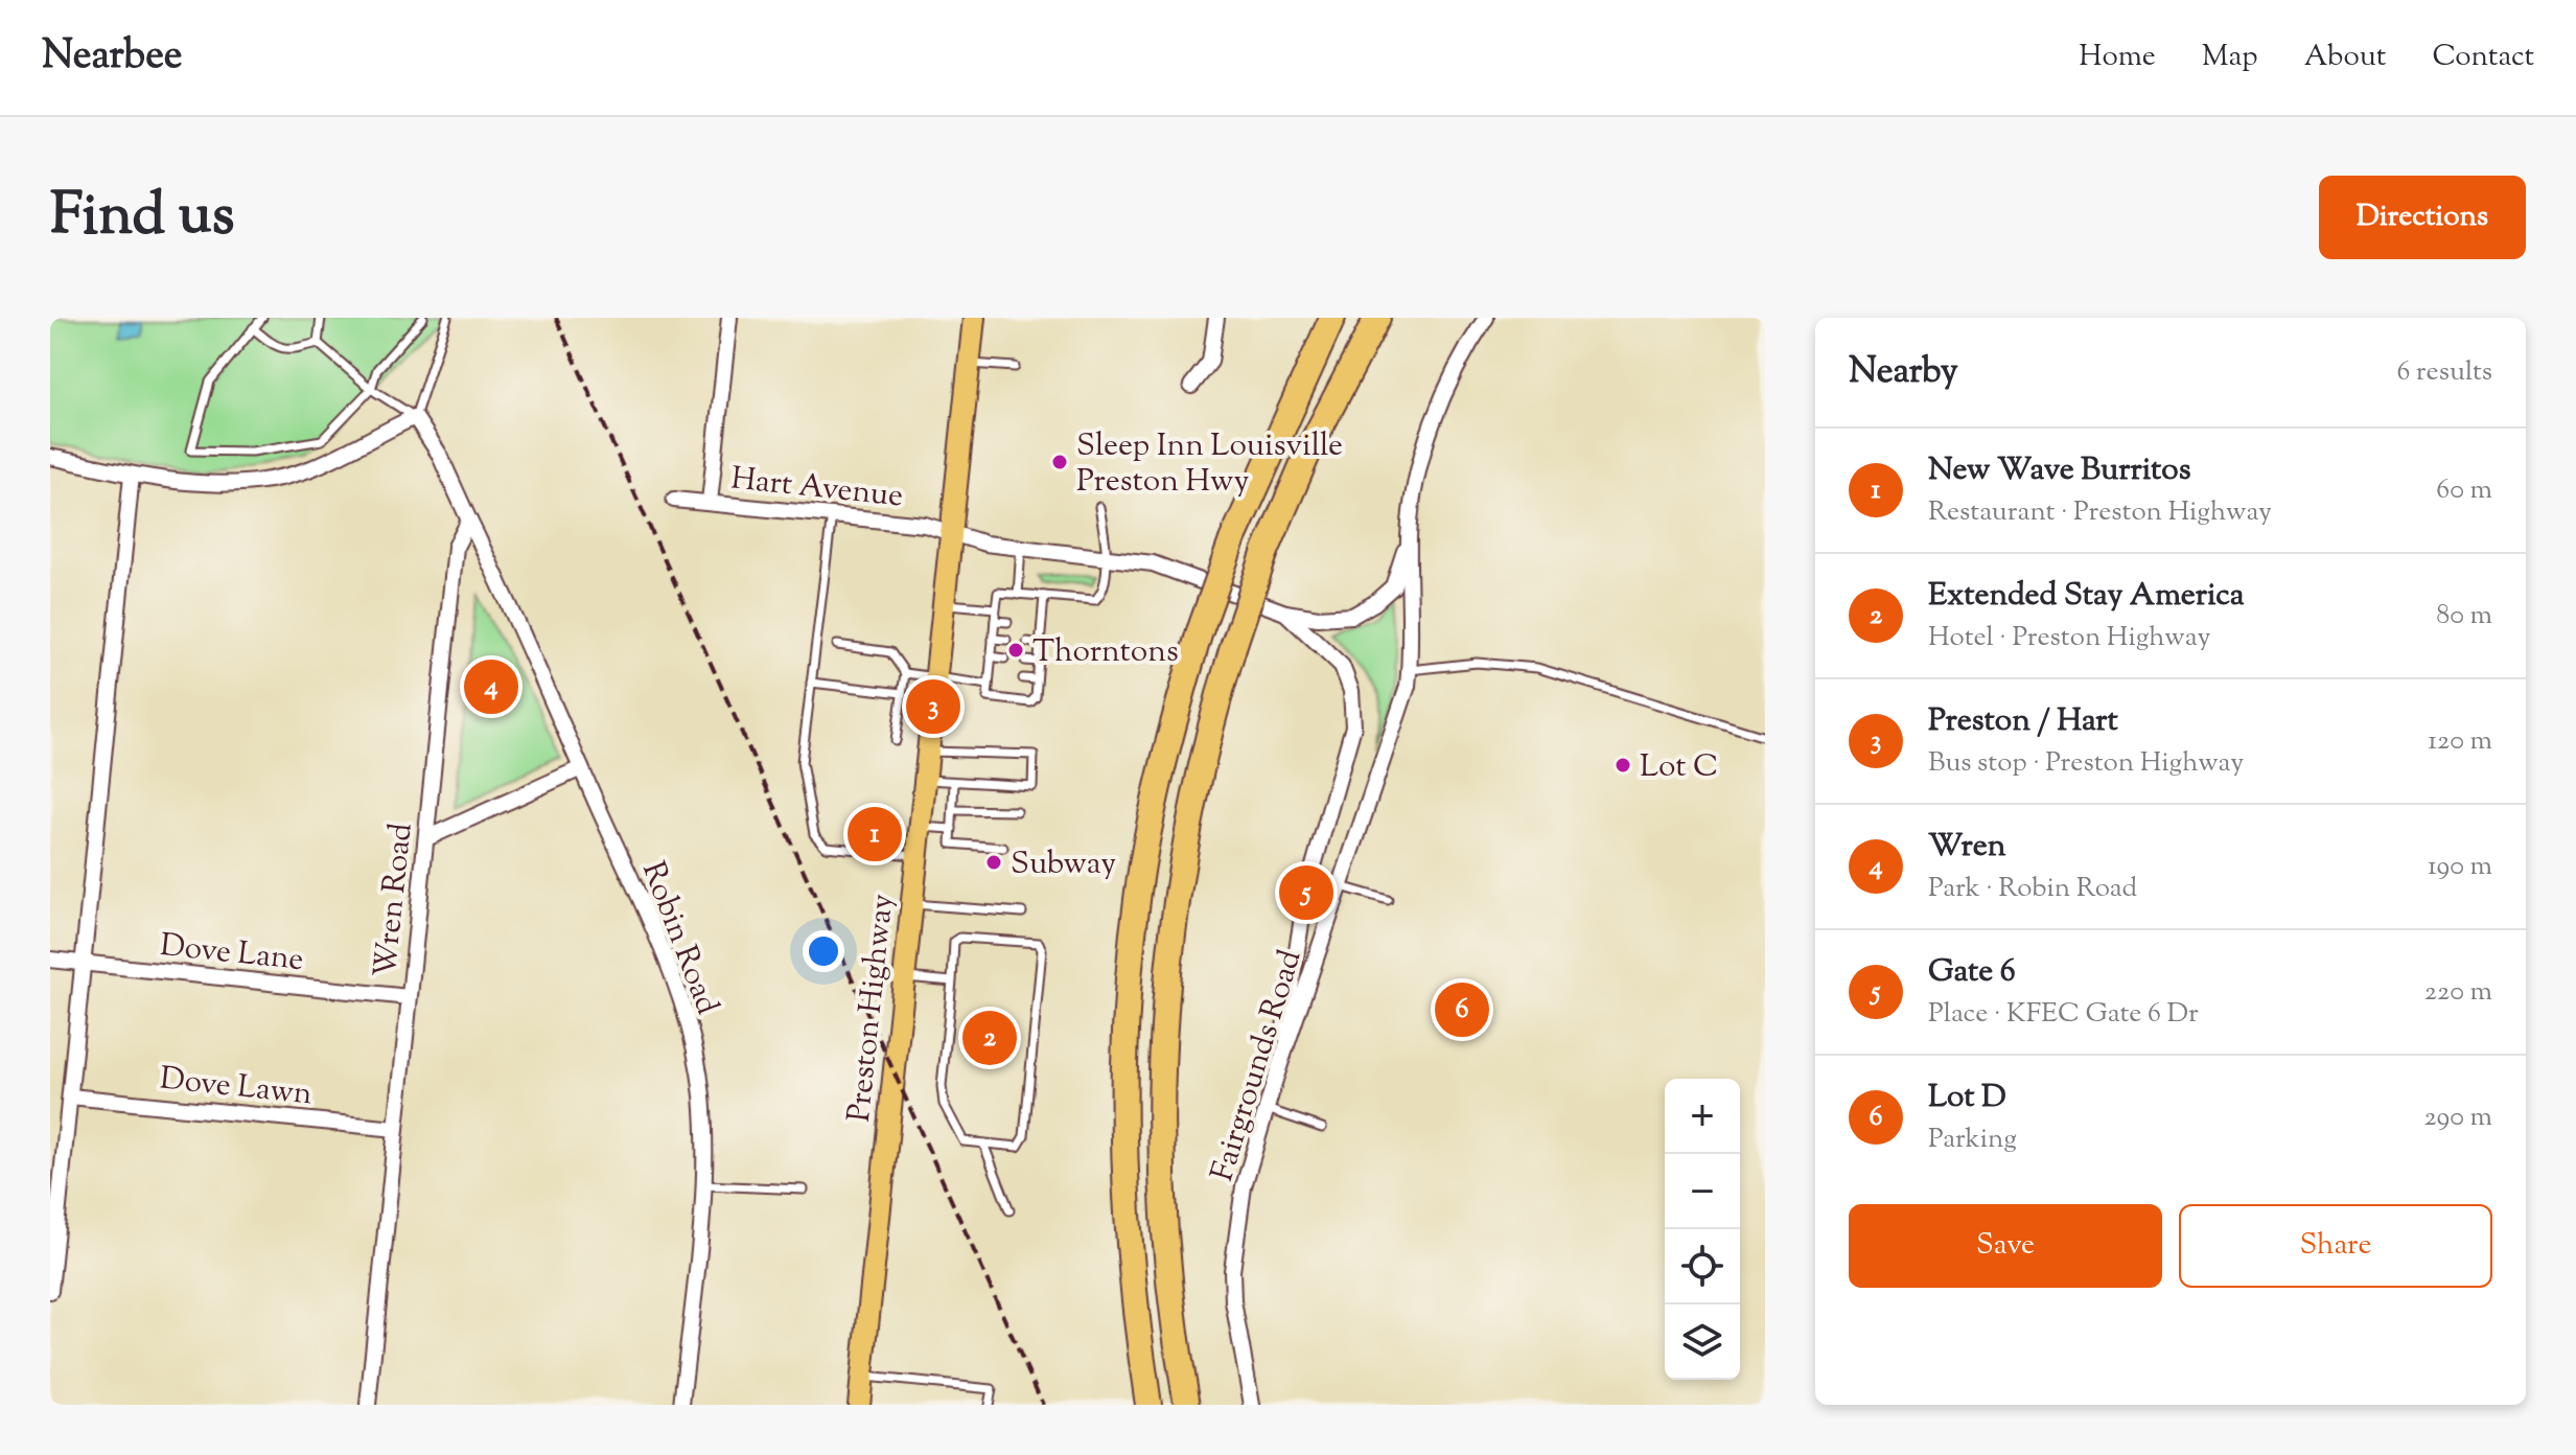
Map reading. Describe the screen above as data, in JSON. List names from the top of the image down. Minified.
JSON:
{"streets":{"main road":["Preston Highway"],"street":["Hart Avenue","Wren Road","Robin Road","Dove Lane","Fairgrounds Road","Dove Lawn"]},"crossings":[["Hart Avenue","Preston Highway"],["Wren Road","Robin Road"],["Wren Road","Dove Lane"],["Wren Road","Dove Lawn"]],"places":["Sleep Inn Louisville Preston Hwy","Thorntons","Lot C","Subway"],"page":{"header":"Nearbee","nav":["Home","Map","About","Contact"],"title":"Find us","buttons":["Directions",["Save","Share"]],"heading":["Nearby","6 results"],"list":[{"mark":"1","name":"New Wave Burritos","note":"Restaurant · Preston Highway","value":"60 m"},{"mark":"2","name":"Extended Stay America","note":"Hotel · Preston Highway","value":"80 m"},{"mark":"3","name":"Preston / Hart","note":"Bus stop · Preston Highway","value":"120 m"},{"mark":"4","name":"Wren","note":"Park · Robin Road","value":"190 m"},{"mark":"5","name":"Gate 6","note":"Place · KFEC Gate 6 Dr","value":"220 m"},{"mark":"6","name":"Lot D","note":"Parking","value":"290 m"}],"pins":["4","3","1","5","6","2"],"map_buttons":["+","−"]}}
